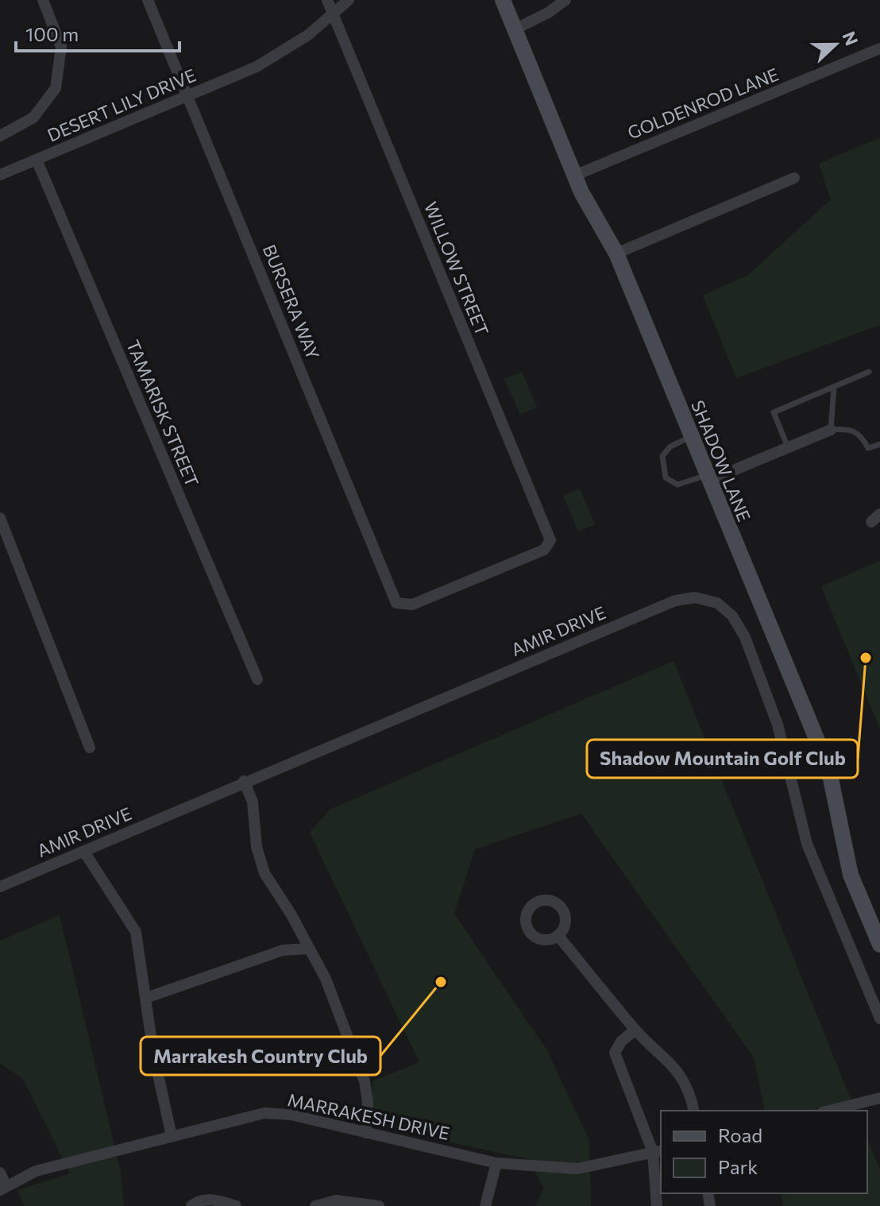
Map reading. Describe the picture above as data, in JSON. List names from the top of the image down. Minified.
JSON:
{"streets":{"street":["GOLDENROD LANE","DESERT LILY DRIVE","WILLOW STREET","BURSERA WAY","TAMARISK STREET","SHADOW LANE","AMIR DRIVE","MARRAKESH DRIVE"]},"crossings":[["GOLDENROD LANE","SHADOW LANE"],["DESERT LILY DRIVE","WILLOW STREET"],["DESERT LILY DRIVE","BURSERA WAY"],["DESERT LILY DRIVE","TAMARISK STREET"],["WILLOW STREET","BURSERA WAY"]],"places":["Shadow Mountain Golf Club","Marrakesh Country Club"],"legend":["Road","Park"],"scale_bar":"100 m","north":"right"}
